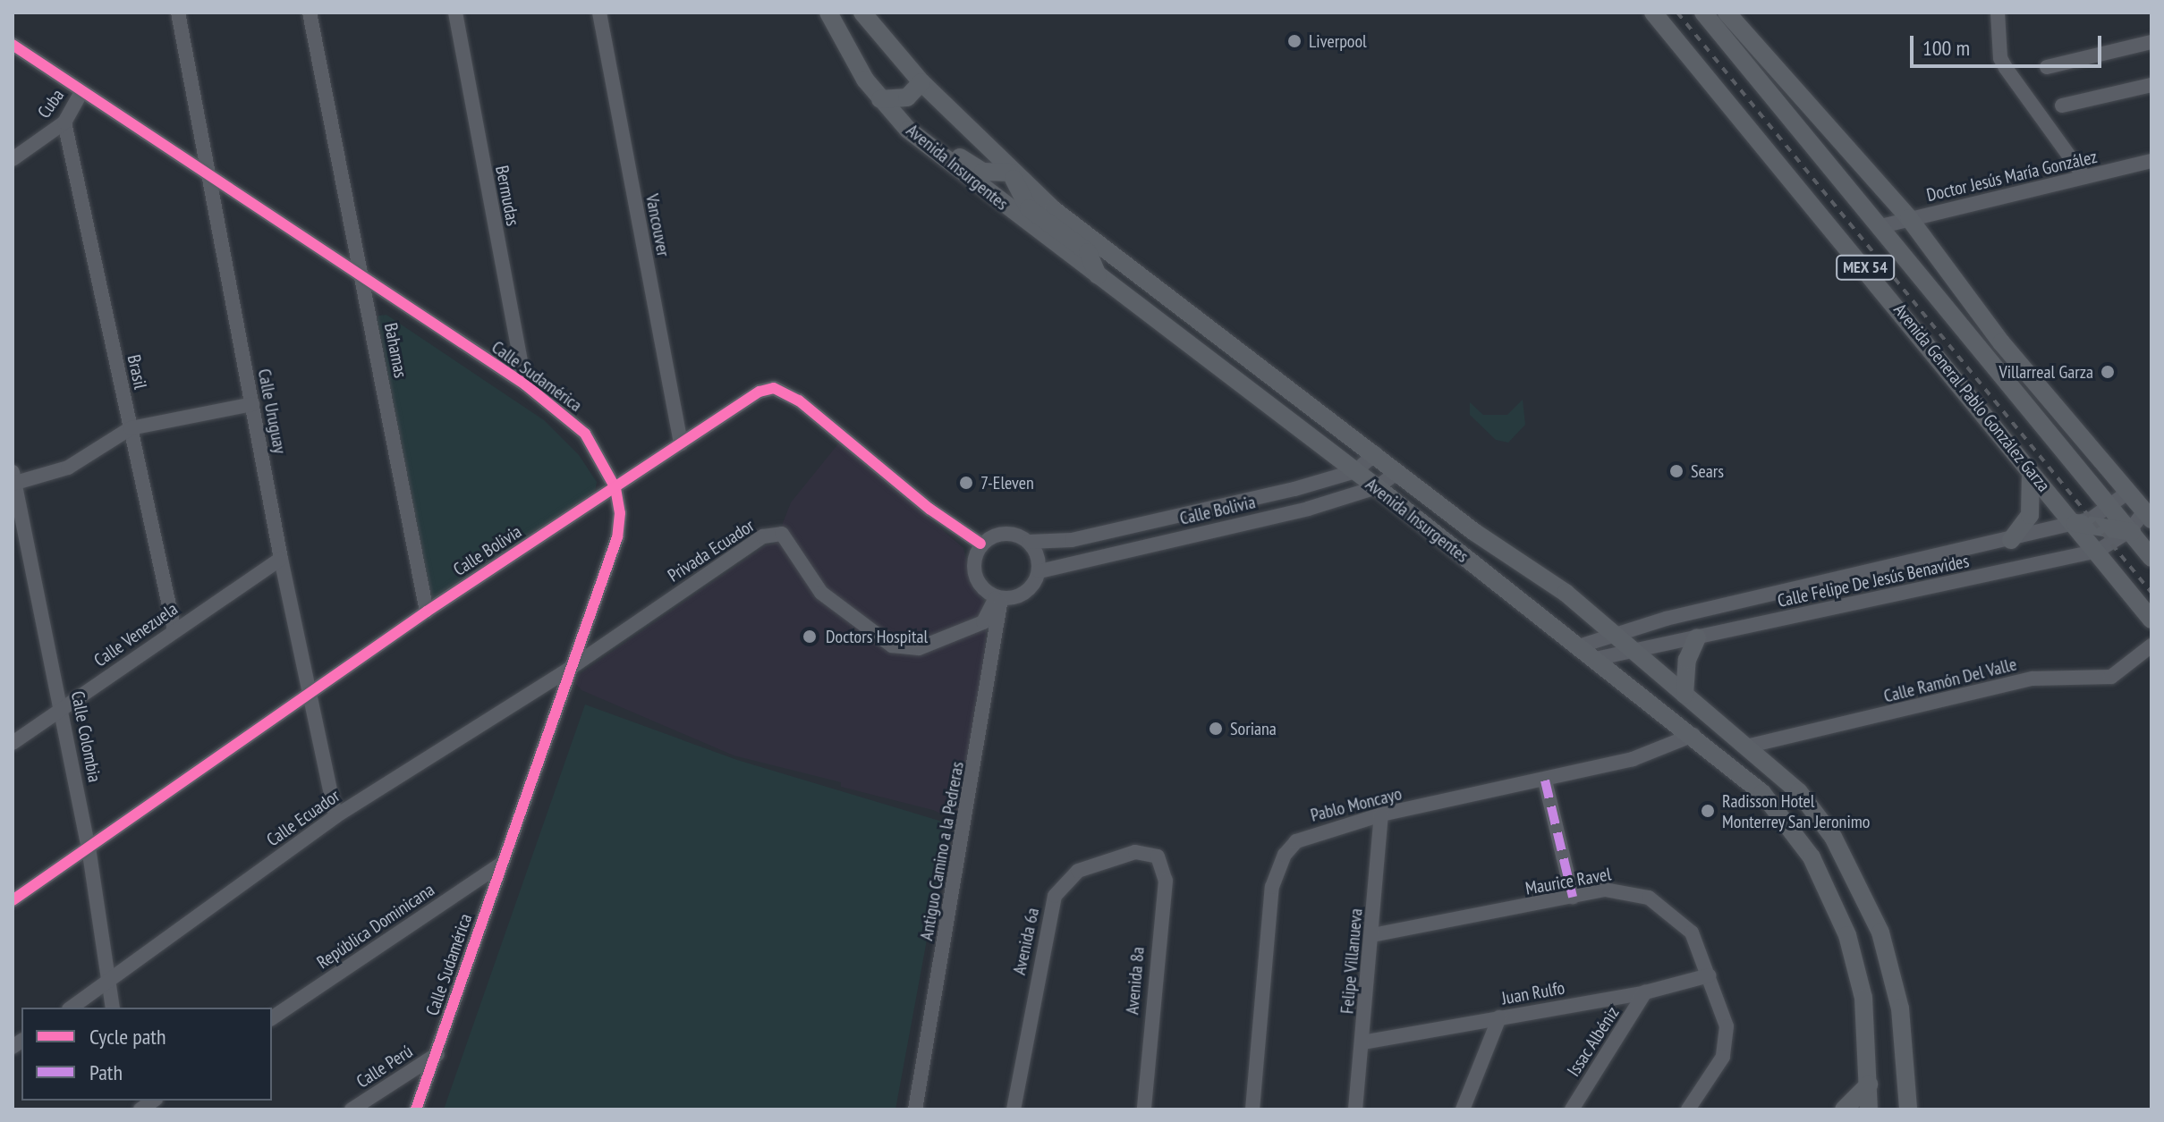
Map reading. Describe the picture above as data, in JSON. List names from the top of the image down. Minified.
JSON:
{"streets":{"main road":["Avenida Insurgentes","MEX 54","Avenida General Pablo González Garza"],"street":["Cuba","Doctor Jesús María González","Bermudas","Vancouver","Bahamas","Brasil","Calle Sudamérica","Calle Uruguay","Calle Bolivia","Privada Ecuador","Calle Felipe De Jesús Benavides","Calle Venezuela","Calle Ramón Del Valle","Calle Colombia","Pablo Moncayo","Calle Ecuador","Antiguo Camino a la Pedreras","Maurice Ravel","República Dominicana","Avenida 6a","Felipe Villanueva","Avenida 8a","Juan Rulfo","Issac Albéniz","Calle Perú"]},"crossings":[["Cuba","Brasil"],["Cuba","Calle Sudamérica"],["Avenida Insurgentes","Calle Bolivia"],["Avenida Insurgentes","Calle Felipe De Jesús Benavides"],["Avenida Insurgentes","Calle Ramón Del Valle"],["Avenida Insurgentes","Pablo Moncayo"],["Doctor Jesús María González","MEX 54"],["Bermudas","Calle Sudamérica"],["Vancouver","Calle Bolivia"],["MEX 54","Calle Felipe De Jesús Benavides"],["Bahamas","Calle Sudamérica"],["Bahamas","Calle Bolivia"],["Brasil","Calle Venezuela"],["Calle Sudamérica","Calle Uruguay"],["Calle Sudamérica","Calle Bolivia"],["Calle Sudamérica","Privada Ecuador"],["Calle Sudamérica","Calle Ecuador"],["Calle Sudamérica","República Dominicana"],["Calle Sudamérica","Calle Perú"],["Avenida General Pablo González Garza","Calle Felipe De Jesús Benavides"],["Calle Uruguay","Calle Bolivia"],["Calle Uruguay","Calle Venezuela"],["Calle Uruguay","Calle Ecuador"],["Calle Bolivia","Privada Ecuador"],["Calle Bolivia","Calle Colombia"],["Calle Bolivia","Antiguo Camino a la Pedreras"],["Privada Ecuador","Calle Ecuador"],["Privada Ecuador","Antiguo Camino a la Pedreras"],["Calle Venezuela","Calle Colombia"],["Calle Colombia","Calle Ecuador"],["Pablo Moncayo","Felipe Villanueva"],["Maurice Ravel","Felipe Villanueva"],["Maurice Ravel","Juan Rulfo"],["Avenida 6a","Avenida 8a"],["Felipe Villanueva","Juan Rulfo"],["Juan Rulfo","Issac Albéniz"]],"places":["Liverpool","Villarreal Garza","Sears","7-Eleven","Doctors Hospital","Soriana","Radisson Hotel Monterrey San Jeronimo"],"legend":["Cycle path","Path"],"scale_bar":"100 m"}
